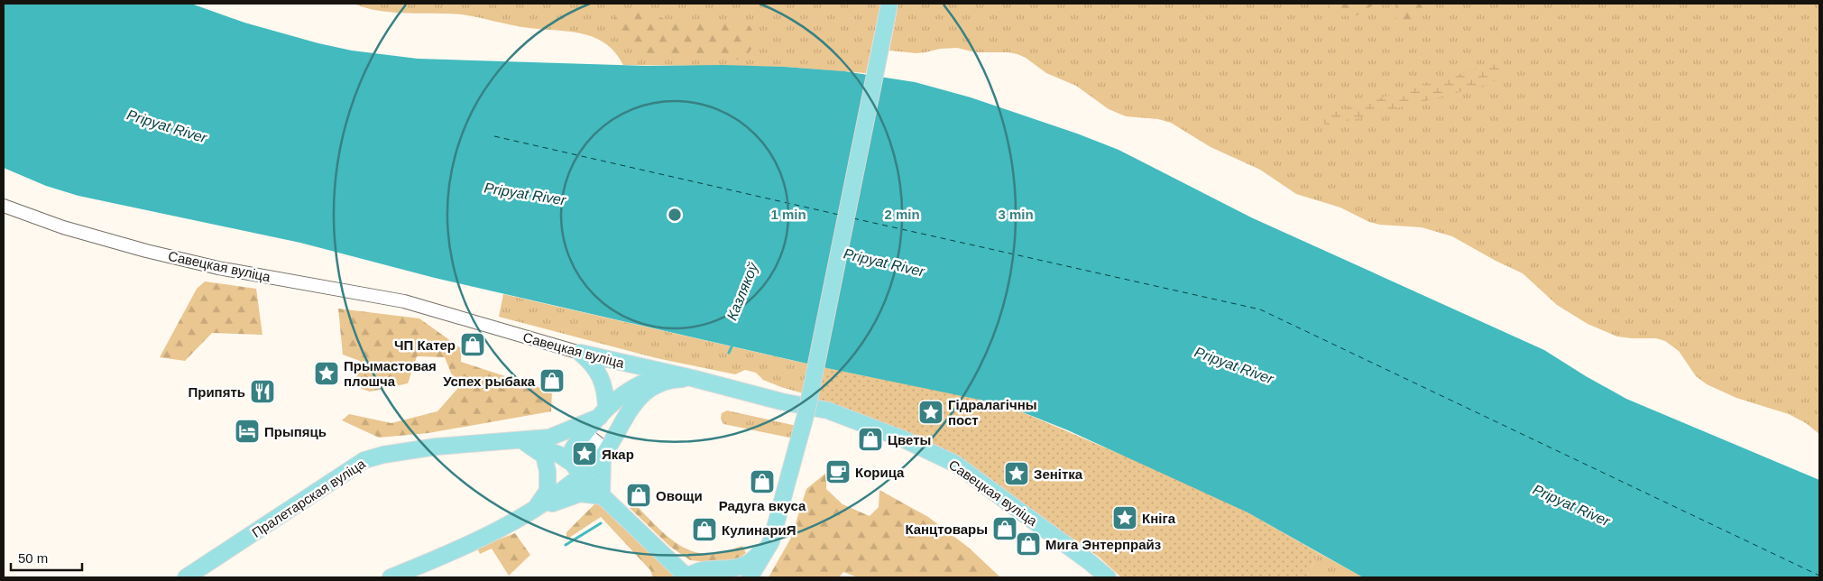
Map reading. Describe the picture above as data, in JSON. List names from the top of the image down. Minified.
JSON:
{"streets":{"main road":["Савецкая вуліца","Пралетарская вуліца"]},"water":["Pripyat River","Казлякоў"],"places":{"shop":["ЧП Катер","Успех рыбака","Цветы","Радуга вкуса","Овощи","Канцтовары","КулинариЯ","Мига Энтерпрайз"],"place":["Прымастовая плошча","Гідралагічны пост","Якар","Зенітка","Кніга"],"restaurant":["Припять"],"hotel":["Прыпяць"],"cafe":["Корица"]},"scale_bar":"50 m","rings":["1 min","2 min","3 min"]}
